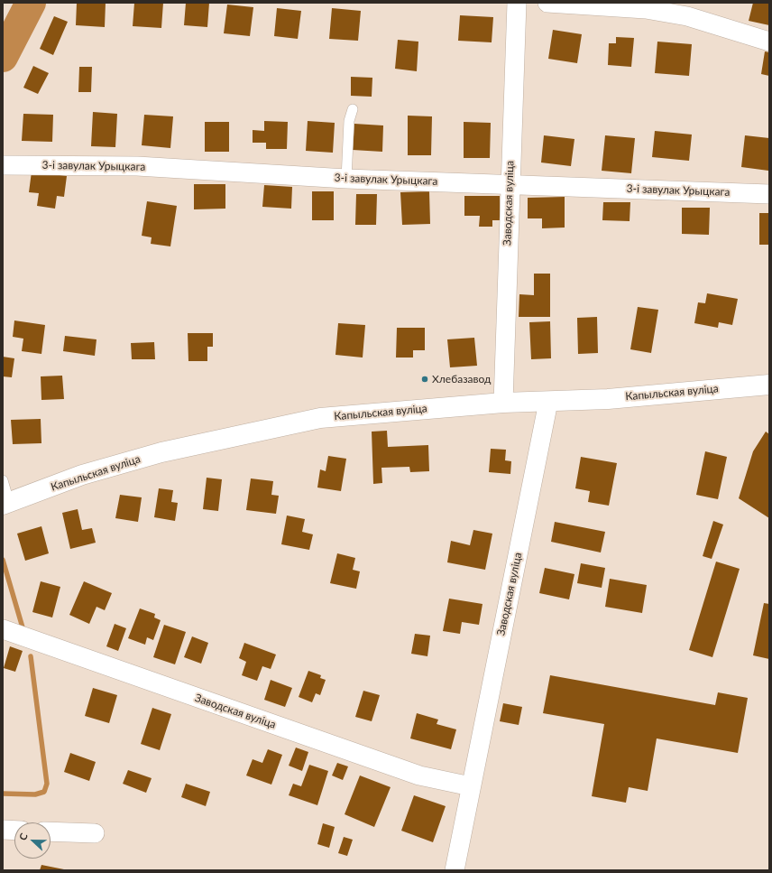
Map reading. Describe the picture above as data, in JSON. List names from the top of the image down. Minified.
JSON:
{"streets":{"main road":["Капыльская вуліца"],"street":["3-і завулак Урыцкага","Заводская вуліца"]},"crossings":[["3-і завулак Урыцкага","Заводская вуліца"],["Заводская вуліца","Капыльская вуліца"]],"places":["Хлебазавод"],"north":"left"}
